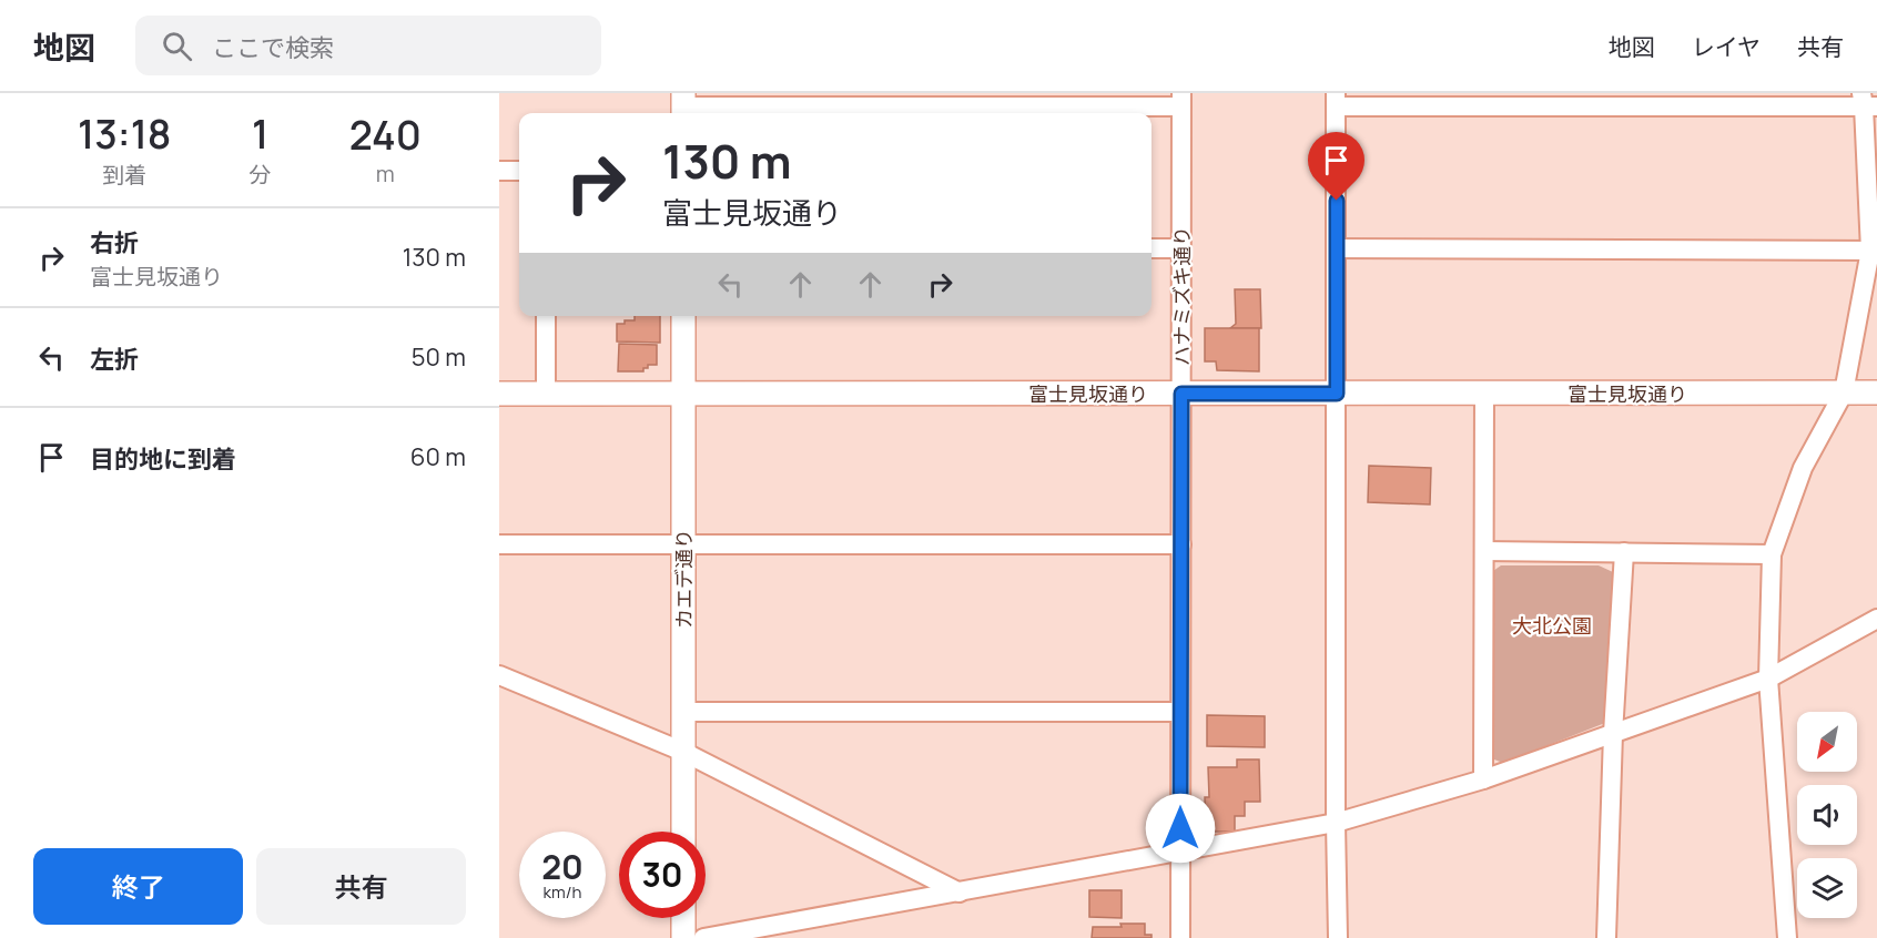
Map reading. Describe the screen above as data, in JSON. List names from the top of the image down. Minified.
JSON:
{"streets":{"street":["ハナミズキ通り","富士見坂通り","カエデ通り"]},"crossings":[["ハナミズキ通り","富士見坂通り"],["富士見坂通り","カエデ通り"]],"parks":["大北公園"],"north":"bottom left","page":{"header":"地図","search":"ここで検索","nav":["地図","レイヤ","共有"],"eta":["13:18","到着","1","分","240","m"],"turn":["130 m","富士見坂通り"],"list":[{"name":"右折","note":"富士見坂通り","value":"130 m"},{"name":"左折","value":"50 m"},{"name":"目的地に到着","value":"60 m"}],"speed":"20 km/h","limit":"30","buttons":["終了","共有"]}}
